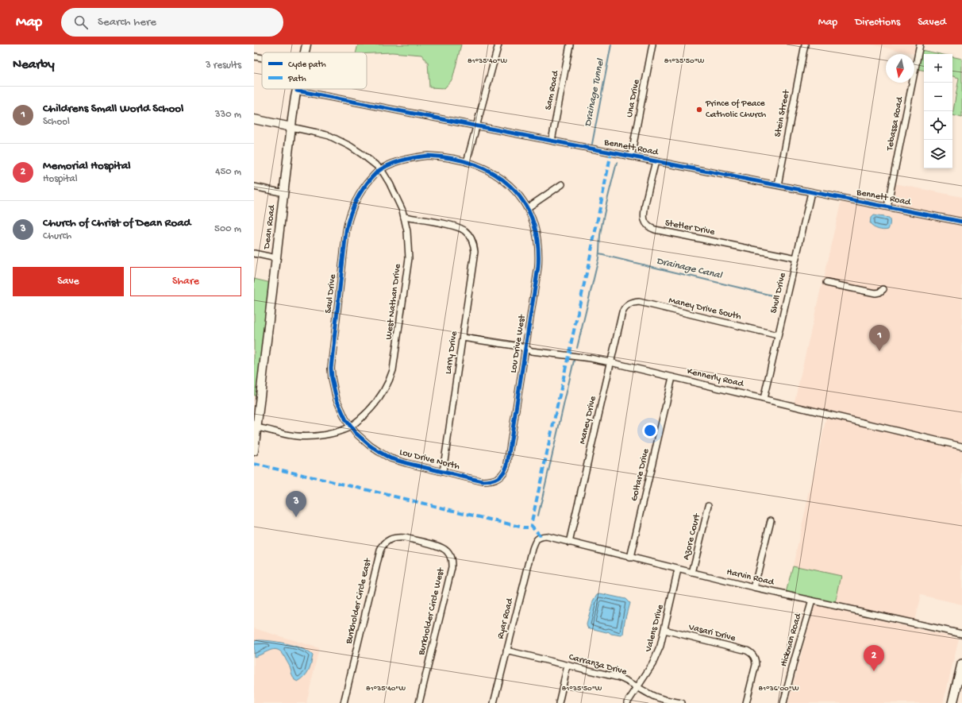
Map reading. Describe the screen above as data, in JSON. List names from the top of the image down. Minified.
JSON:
{"streets":{"main road":["Dean Road"],"street":["Sam Road","Una Drive","Stein Street","Tebassa Road","Bennett Road","Stetler Drive","Shull Drive","Saul Drive","West Nathan Drive","Maney Drive South","Lou Drive West","Larry Drive","Kennerly Road","Maney Drive","Lou Drive North","Goltare Drive","Azore Court","Harvin Road","Burkholder Circle East","Burkholder Circle West","Ryar Road","Valens Drive","Vasari Drive","Hickman Road","Carranza Drive"]},"crossings":[["Sam Road","Bennett Road"],["Una Drive","Bennett Road"],["Stein Street","Bennett Road"],["Tebassa Road","Bennett Road"],["Bennett Road","Dean Road"],["Bennett Road","Stetler Drive"],["Bennett Road","Shull Drive"],["Stetler Drive","Shull Drive"],["Shull Drive","Maney Drive South"],["Shull Drive","Kennerly Road"],["Saul Drive","West Nathan Drive"],["Saul Drive","Lou Drive West"],["Saul Drive","Lou Drive North"],["West Nathan Drive","Lou Drive West"],["West Nathan Drive","Larry Drive"],["West Nathan Drive","Lou Drive North"],["Maney Drive South","Maney Drive"],["Lou Drive West","Kennerly Road"],["Lou Drive West","Lou Drive North"],["Larry Drive","Kennerly Road"],["Larry Drive","Lou Drive North"],["Kennerly Road","Maney Drive"],["Kennerly Road","Goltare Drive"],["Maney Drive","Harvin Road"],["Goltare Drive","Harvin Road"],["Azore Court","Harvin Road"],["Harvin Road","Ryar Road"],["Harvin Road","Valens Drive"],["Harvin Road","Hickman Road"],["Burkholder Circle East","Burkholder Circle West"],["Ryar Road","Carranza Drive"],["Valens Drive","Vasari Drive"],["Valens Drive","Carranza Drive"]],"water":["Drainage Tunnel","Drainage Canal"],"places":["Prince of Peace Catholic Church"],"legend":["Cycle path","Path"],"north":"bottom","page":{"header":"Map","search":"Search here","nav":["Map","Directions","Saved"],"heading":["Nearby","3 results"],"map_buttons":["+","−"],"list":[{"mark":"1","name":"Childrens Small World School","note":"School","value":"330 m"},{"mark":"2","name":"Memorial Hospital","note":"Hospital","value":"450 m"},{"mark":"3","name":"Church of Christ of Dean Road","note":"Church","value":"500 m"}],"buttons":["Save","Share"],"pins":["1","3","2"]},"coordinates":["81°35'40\"W","81°35'50\"W","81°36'00\"W"]}
